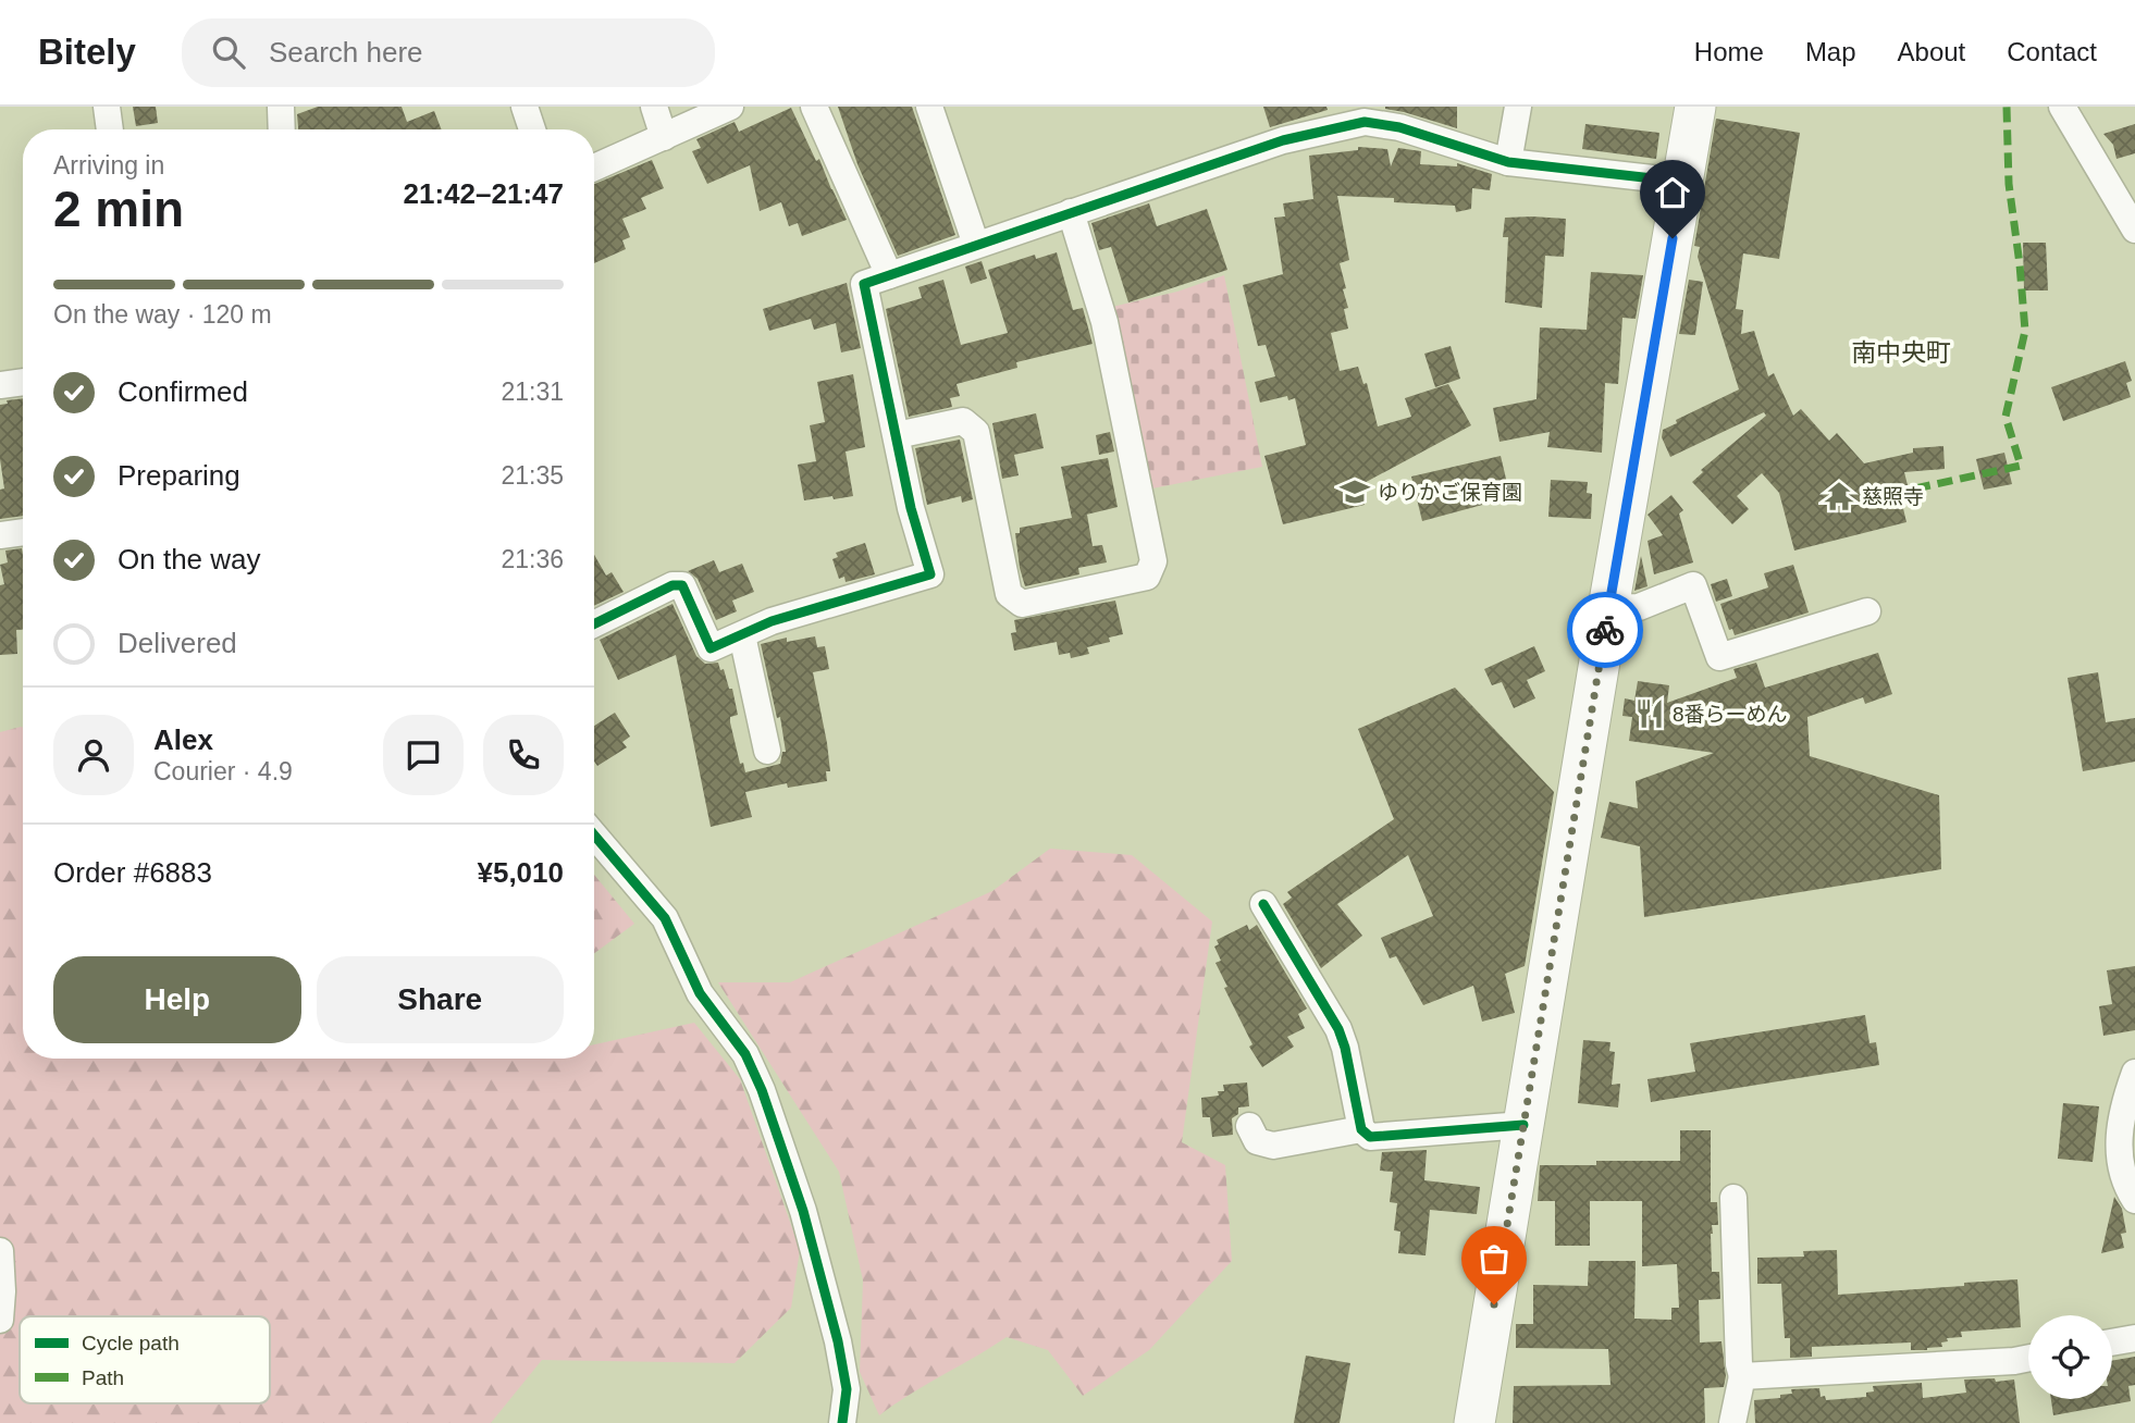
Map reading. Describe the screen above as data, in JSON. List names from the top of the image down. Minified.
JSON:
{"districts":["南中央町"],"places":{"school or university":["ゆりかご保育園"],"temple":["慈照寺"],"restaurant":["8番らーめん"]},"legend":["Cycle path","Path"],"page":{"header":"Bitely","search":"Search here","nav":["Home","Map","About","Contact"],"heading":["2 min","Arriving in","21:42–21:47"],"panel":["Alex","Courier · 4.9","Order #6883","¥5,010"],"bar":"On the way · 120 m","list":[["Confirmed","21:31"],["Preparing","21:35"],["On the way","21:36"],"Delivered"],"buttons":["Help","Share"]}}
